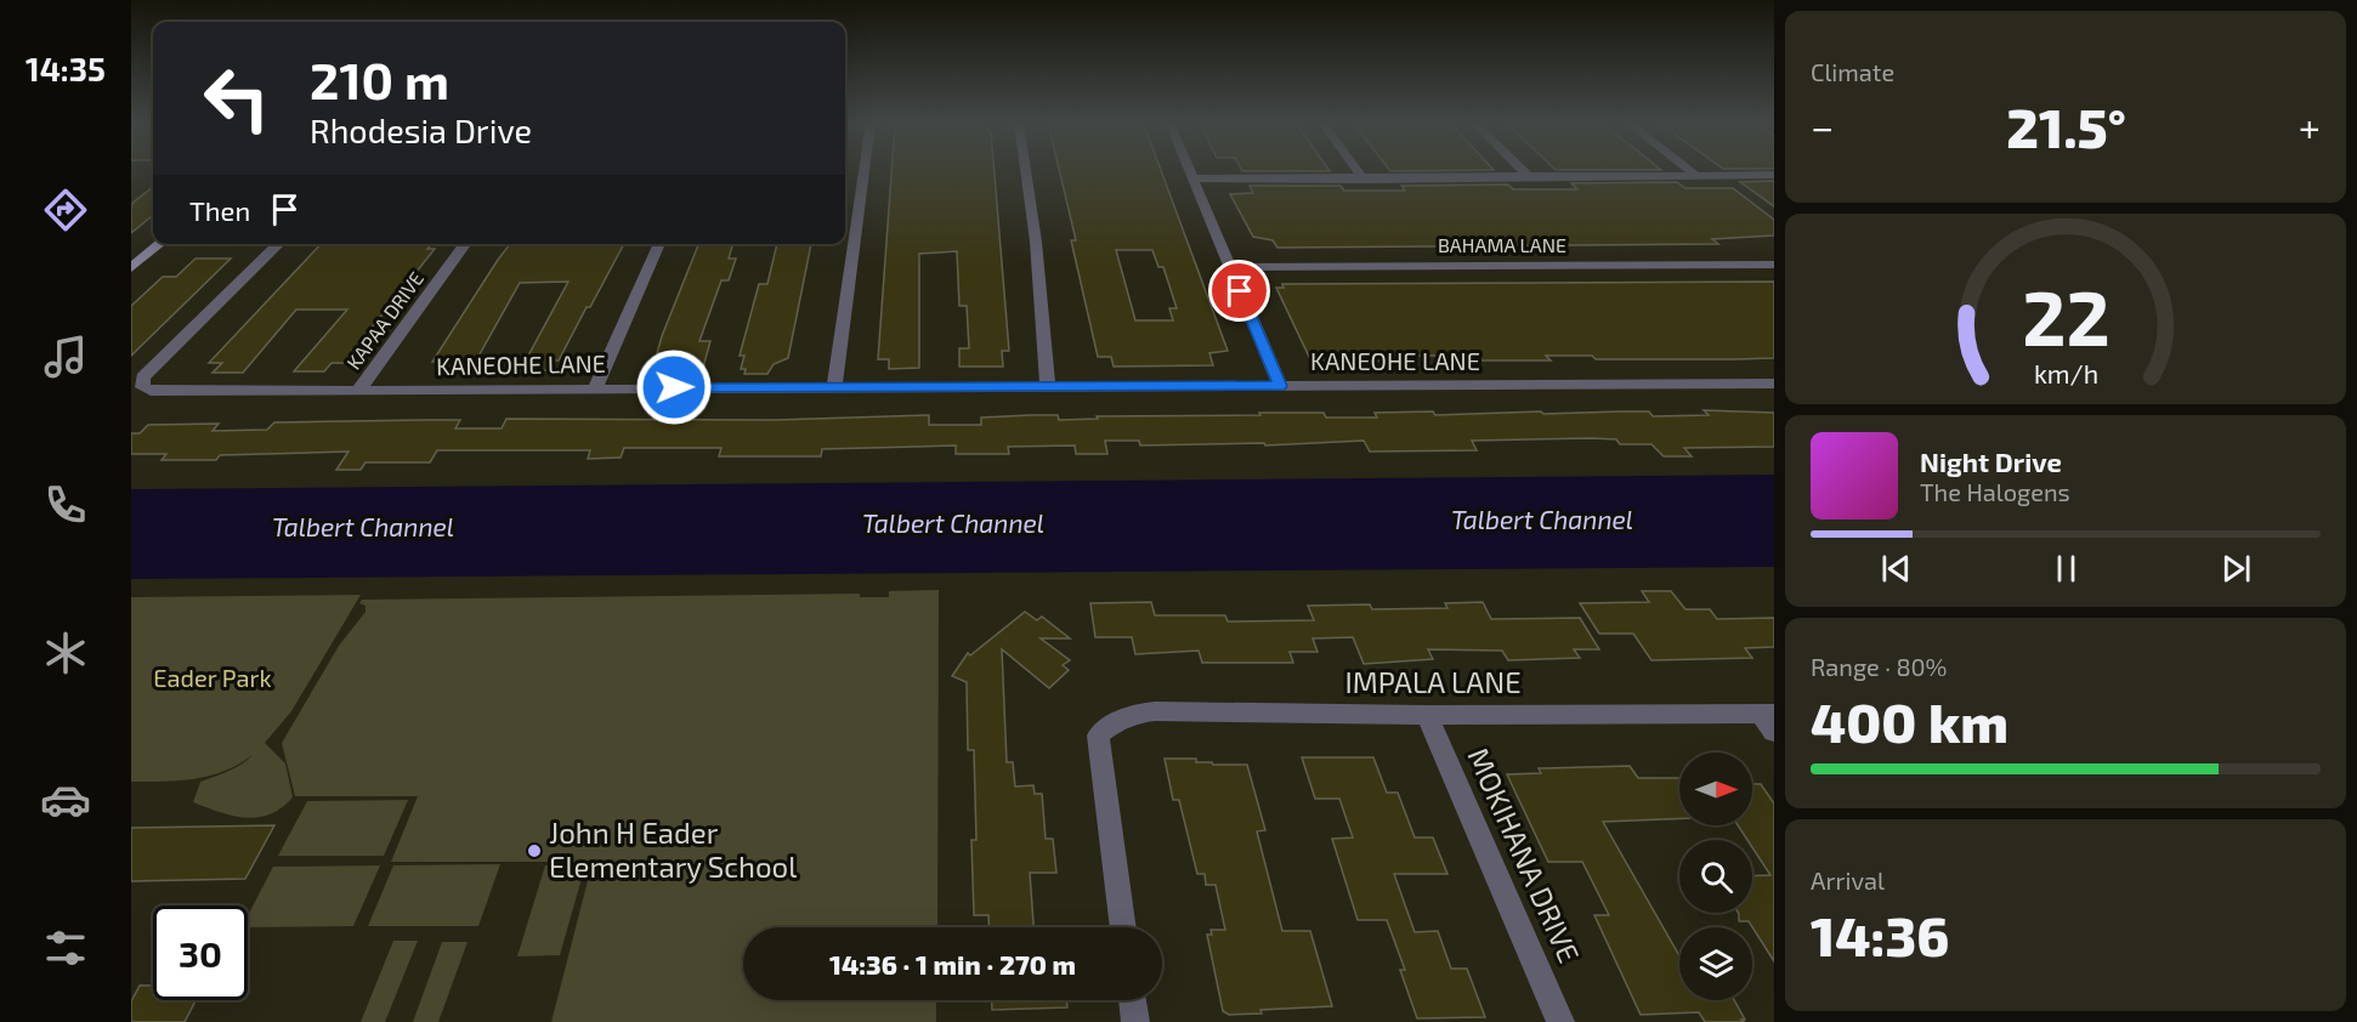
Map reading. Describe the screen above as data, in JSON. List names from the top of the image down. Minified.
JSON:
{"streets":{"street":["BAHAMA LANE","KAPAA DRIVE","KANEOHE LANE","IMPALA LANE","MOKIHANA DRIVE"]},"crossings":[["KAPAA DRIVE","KANEOHE LANE"],["IMPALA LANE","MOKIHANA DRIVE"]],"water":["Talbert Channel"],"parks":["Eader Park"],"places":["John H Eader Elementary School"],"north":"right","page":{"tabs":"14:35","tile":["Climate",["Range · 80%","400 km"],["Arrival","14:36"]],"turn":["210 m","Rhodesia Drive"],"heat":["−","21.5°","+"],"then":"Then","song":["Night Drive","The Halogens"],"limit":"30","trip":"14:36 · 1 min · 270 m","gauge":["22","km/h"]}}
